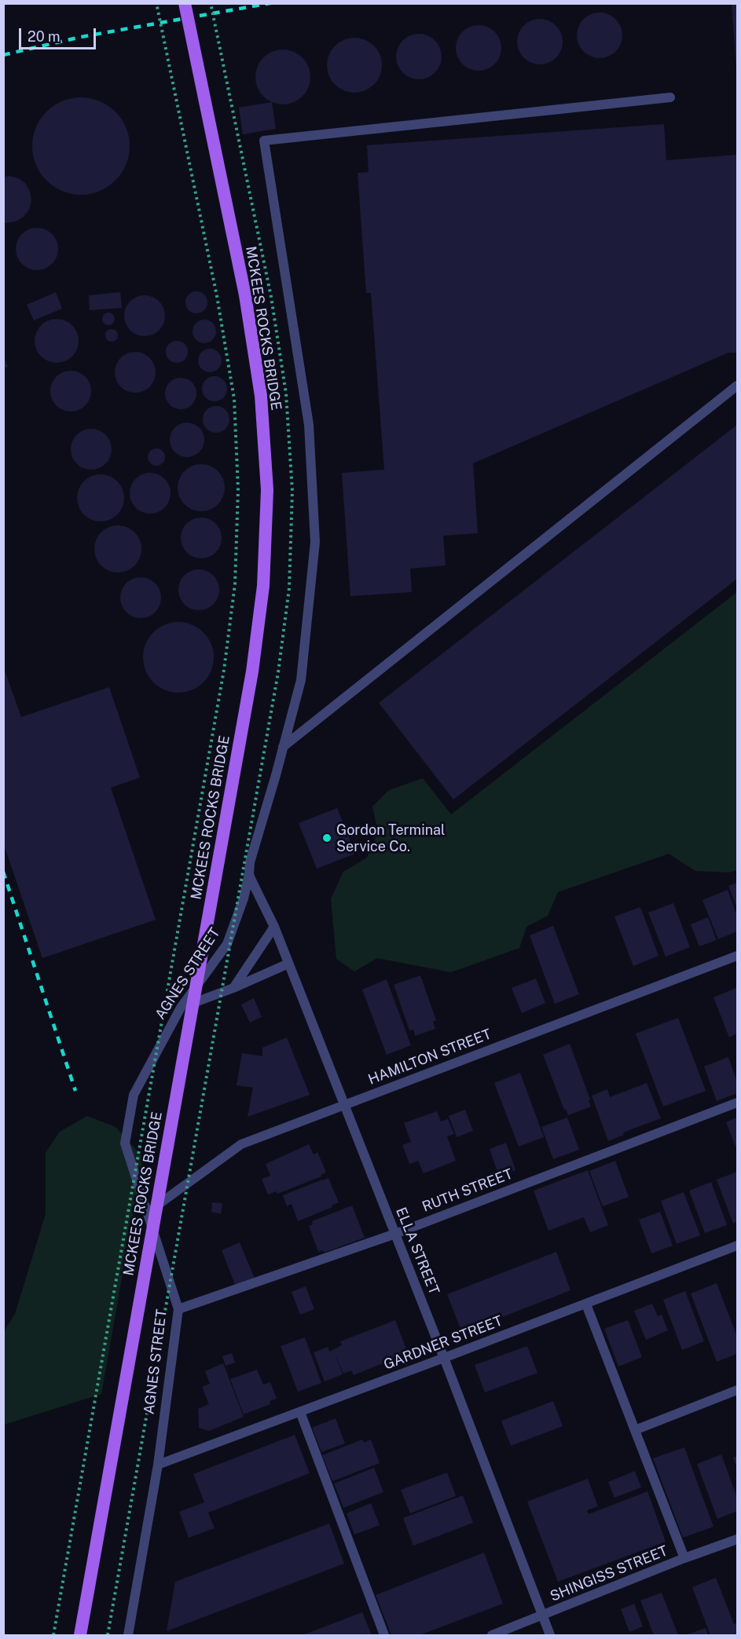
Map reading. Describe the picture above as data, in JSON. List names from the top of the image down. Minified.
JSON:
{"streets":{"main road":["MCKEES ROCKS BRIDGE"],"street":["AGNES STREET","HAMILTON STREET","RUTH STREET","ELLA STREET","GARDNER STREET","SHINGISS STREET"]},"crossings":[["AGNES STREET","HAMILTON STREET"],["AGNES STREET","RUTH STREET"],["AGNES STREET","ELLA STREET"],["AGNES STREET","GARDNER STREET"],["HAMILTON STREET","ELLA STREET"],["RUTH STREET","ELLA STREET"],["ELLA STREET","GARDNER STREET"],["ELLA STREET","SHINGISS STREET"]],"places":["Gordon Terminal Service Co."],"scale_bar":"20 m"}
